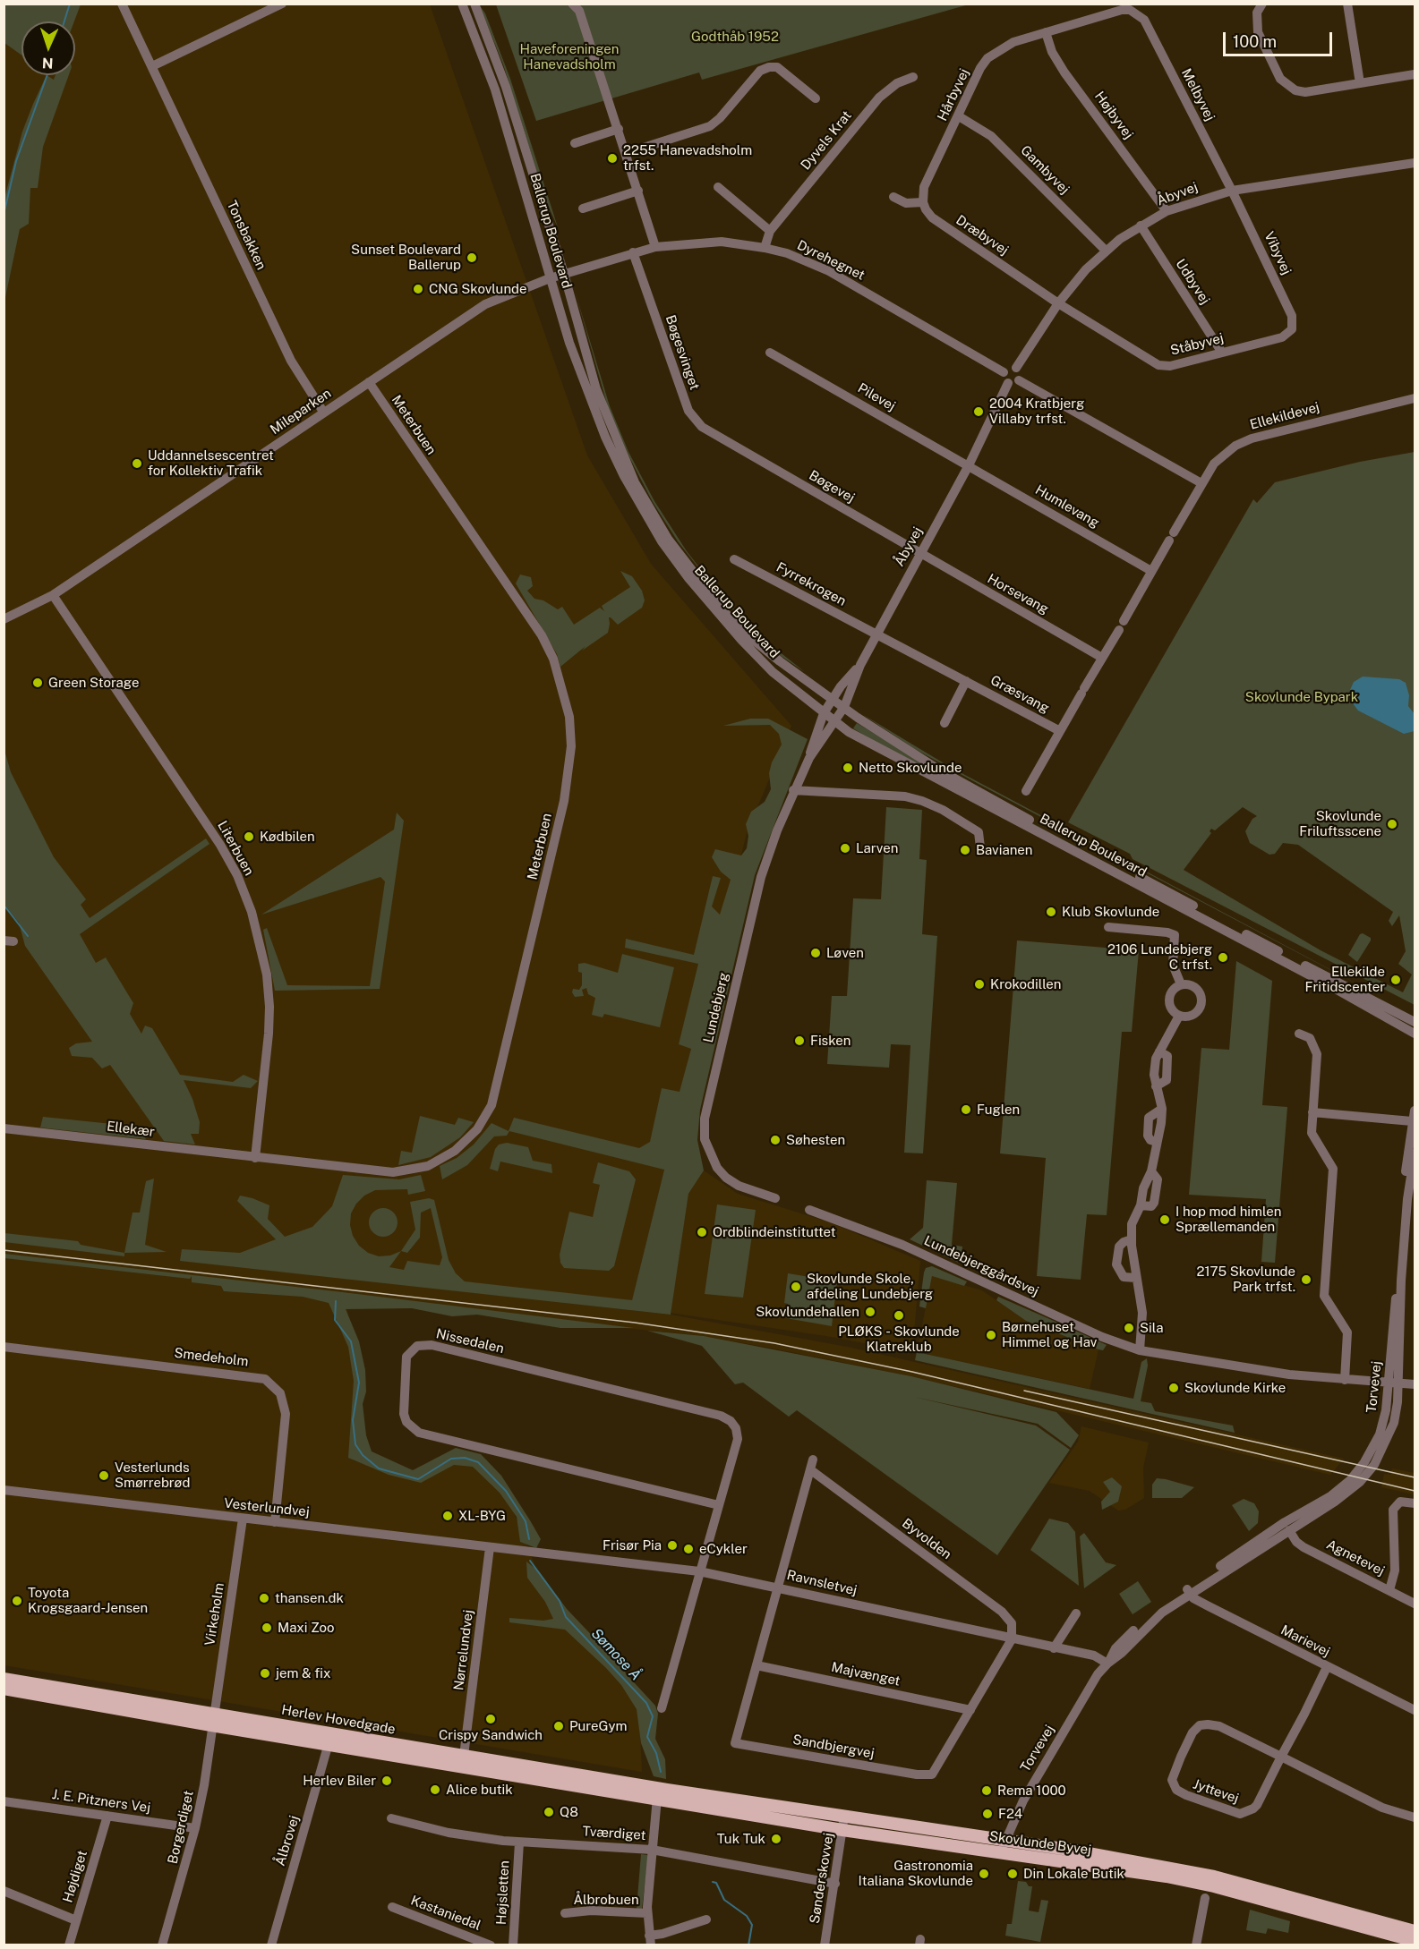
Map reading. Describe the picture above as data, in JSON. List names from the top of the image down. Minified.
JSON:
{"streets":{"main road":["Herlev Hovedgade","Skovlunde Byvej"],"street":["Hårbyvej","Melbyvej","Højbyvej","Dyvels Krat","Gambyvej","Åbyvej","Ballerup Boulevard","Tonsbakken","Dræbyvej","Vibyvej","Dyrehegnet","Udbyvej","Ståbyvej","Bøgesvinget","Pilevej","Mileparken","Ellekildevej","Meterbuen","Bøgevej","Humlevang","Fyrrekrogen","Horsevang","Græsvang","Literbuen","Lundebjerg","Ellekær","Lundebjerggårdsvej","Nissedalen","Smedeholm","Torvevej","Vesterlundvej","Byvolden","Agnetevej","Ravnsletvej","Virkeholm","Marievej","Nørrelundvej","Majvænget","Sandbjergvej","Jyttevej","J. E. Pitzners Vej","Borgerdiget","Tværdiget","Ålbrovej","Højdiget","Sønderskovvej","Højsletten","Ålbrobuen","Kastaniedal"]},"crossings":[["Hårbyvej","Melbyvej"],["Hårbyvej","Højbyvej"],["Hårbyvej","Gambyvej"],["Hårbyvej","Dræbyvej"],["Melbyvej","Åbyvej"],["Melbyvej","Vibyvej"],["Højbyvej","Åbyvej"],["Dyvels Krat","Dyrehegnet"],["Gambyvej","Åbyvej"],["Åbyvej","Ballerup Boulevard"],["Åbyvej","Dræbyvej"],["Åbyvej","Vibyvej"],["Åbyvej","Dyrehegnet"],["Åbyvej","Udbyvej"],["Åbyvej","Ståbyvej"],["Åbyvej","Pilevej"],["Åbyvej","Bøgevej"],["Åbyvej","Humlevang"],["Åbyvej","Fyrrekrogen"],["Åbyvej","Horsevang"],["Åbyvej","Græsvang"],["Åbyvej","Lundebjerg"],["Ballerup Boulevard","Dyrehegnet"],["Ballerup Boulevard","Mileparken"],["Ballerup Boulevard","Lundebjerg"],["Tonsbakken","Mileparken"],["Dræbyvej","Ståbyvej"],["Vibyvej","Ståbyvej"],["Dyrehegnet","Bøgesvinget"],["Dyrehegnet","Mileparken"],["Udbyvej","Ståbyvej"],["Bøgesvinget","Bøgevej"],["Pilevej","Humlevang"],["Mileparken","Meterbuen"],["Mileparken","Literbuen"],["Ellekildevej","Humlevang"],["Meterbuen","Literbuen"],["Meterbuen","Ellekær"],["Bøgevej","Horsevang"],["Fyrrekrogen","Græsvang"],["Literbuen","Ellekær"],["Lundebjerggårdsvej","Torvevej"],["Nissedalen","Ravnsletvej"],["Smedeholm","Vesterlundvej"],["Torvevej","Agnetevej"],["Torvevej","Ravnsletvej"],["Torvevej","Marievej"],["Torvevej","Skovlunde Byvej"],["Vesterlundvej","Ravnsletvej"],["Vesterlundvej","Virkeholm"],["Vesterlundvej","Nørrelundvej"],["Byvolden","Ravnsletvej"],["Byvolden","Sandbjergvej"],["Ravnsletvej","Sandbjergvej"],["Virkeholm","Herlev Hovedgade"],["Virkeholm","Borgerdiget"],["Marievej","Jyttevej"],["Nørrelundvej","Herlev Hovedgade"],["Majvænget","Sandbjergvej"],["Herlev Hovedgade","Borgerdiget"],["Herlev Hovedgade","Ålbrovej"],["Herlev Hovedgade","Skovlunde Byvej"],["Herlev Hovedgade","Ålbrobuen"],["J. E. Pitzners Vej","Borgerdiget"],["J. E. Pitzners Vej","Højdiget"],["Tværdiget","Sønderskovvej"],["Tværdiget","Højsletten"],["Tværdiget","Ålbrobuen"],["Skovlunde Byvej","Sønderskovvej"],["Skovlunde Byvej","Ålbrobuen"]],"water":["Sømose Å"],"parks":["Godthåb 1952","Haveforeningen Hanevadsholm","Skovlunde Bypark"],"places":["2255 Hanevadsholm trfst.","Sunset Boulevard Ballerup","CNG Skovlunde","2004 Kratbjerg Villaby trfst.","Uddannelsescentret for Kollektiv Trafik","Green Storage","Netto Skovlunde","Skovlunde Friluftsscene","Kødbilen","Larven","Bavianen","Klub Skovlunde","Løven","2106 Lundebjerg C trfst.","Ellekilde Fritidscenter","Krokodillen","Fisken","Fuglen","Søhesten","I hop mod himlen Sprællemanden","Ordblindeinstituttet","2175 Skovlunde Park trfst.","Skovlunde Skole, afdeling Lundebjerg","Skovlundehallen","PLØKS - Skovlunde Klatreklub","Sila","Børnehuset Himmel og Hav","Skovlunde Kirke","Vesterlunds Smørrebrød","XL-BYG","Frisør Pia","eCykler","thansen.dk","Toyota Krogsgaard-Jensen","Maxi Zoo","jem & fix","Crispy Sandwich","PureGym","Herlev Biler","Alice butik","Rema 1000","Q8","F24","Tuk Tuk","Gastronomia Italiana Skovlunde","Din Lokale Butik"],"scale_bar":"100 m","north":"bottom"}
